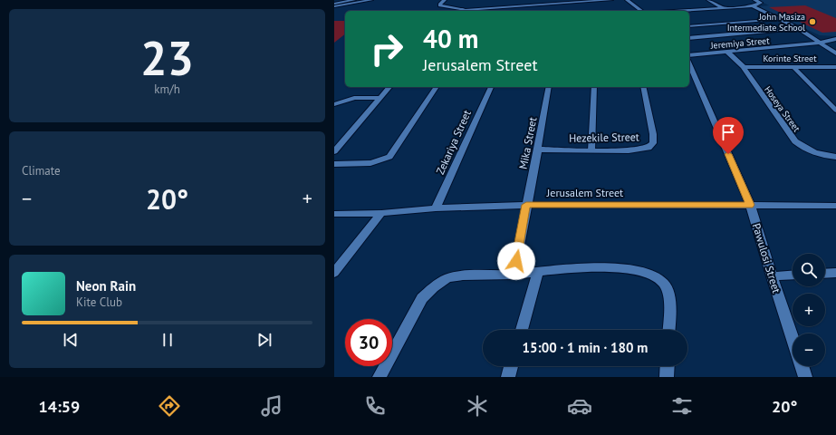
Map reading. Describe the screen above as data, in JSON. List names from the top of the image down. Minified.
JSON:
{"streets":{"street":["Jeremiya Street","Korinte Street","Hoseya Street","Hezekile Street","Zekariya Street","Mika Street","Jerusalem Street","Pawulosi Street"]},"crossings":[["Jeremiya Street","Hoseya Street"],["Korinte Street","Hoseya Street"],["Hezekile Street","Mika Street"],["Zekariya Street","Jerusalem Street"],["Mika Street","Jerusalem Street"],["Jerusalem Street","Pawulosi Street"]],"places":["John Masiza Intermediate School"],"page":{"tile":[["23","km/h"],"Climate"],"turn":["40 m","Jerusalem Street"],"heat":["−","20°","+"],"map_buttons":["+","−"],"song":["Neon Rain","Kite Club"],"limit":"30","trip":"15:00 · 1 min · 180 m","tabs":["14:59","20°"]}}
